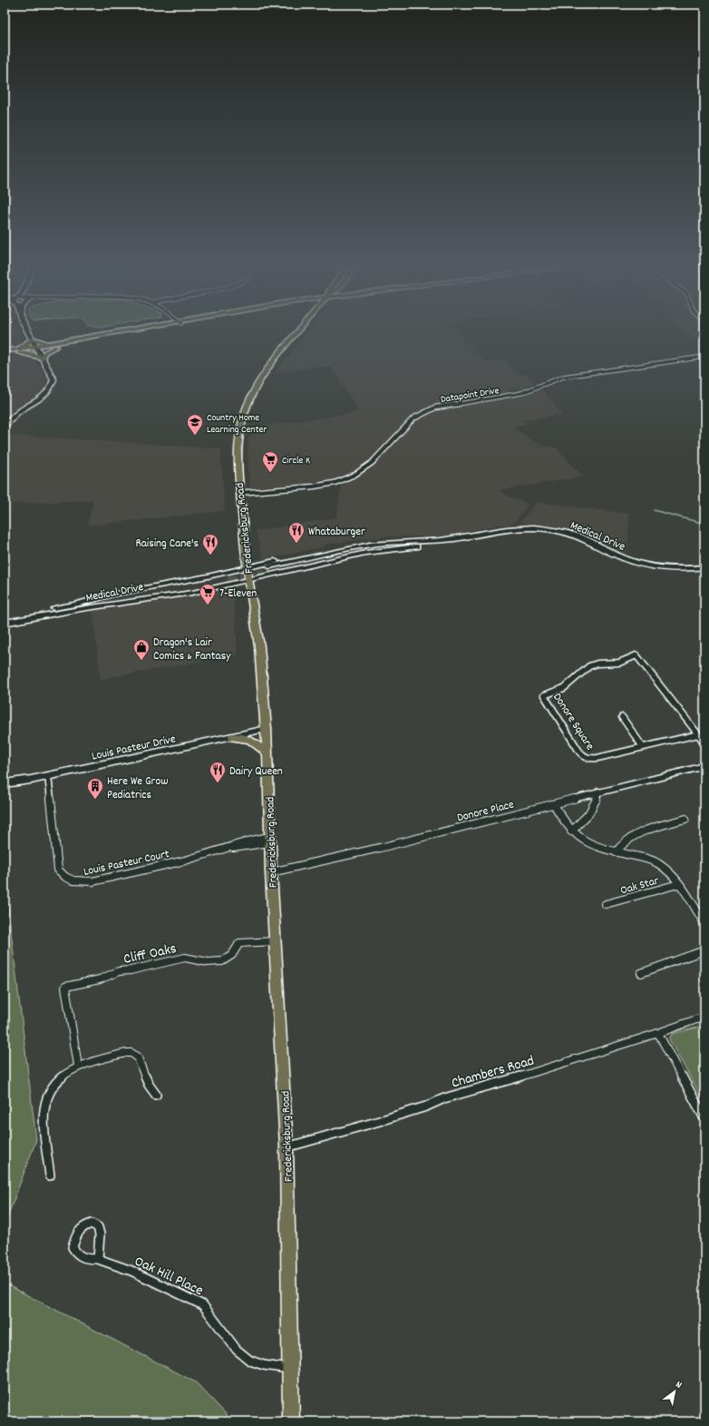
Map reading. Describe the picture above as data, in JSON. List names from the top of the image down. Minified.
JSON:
{"streets":{"main road":["Fredericksburg Road"],"street":["Datapoint Drive","Medical Drive","Donore Square","Louis Pasteur Drive","Donore Place","Louis Pasteur Court","Oak Star","Cliff Oaks","Chambers Road","Oak Hill Place"]},"crossings":[["Datapoint Drive","Fredericksburg Road"],["Fredericksburg Road","Louis Pasteur Drive"],["Fredericksburg Road","Donore Place"],["Fredericksburg Road","Louis Pasteur Court"],["Fredericksburg Road","Cliff Oaks"],["Fredericksburg Road","Chambers Road"],["Fredericksburg Road","Oak Hill Place"],["Louis Pasteur Drive","Louis Pasteur Court"]],"places":{"school or university":["Country Home Learning Center"],"supermarket":["Circle K","7-Eleven"],"restaurant":["Whataburger","Raising Cane's","Dairy Queen"],"shop":["Dragon's Lair Comics & Fantasy"],"building":["Here We Grow Pediatrics"]},"north":"top right"}
